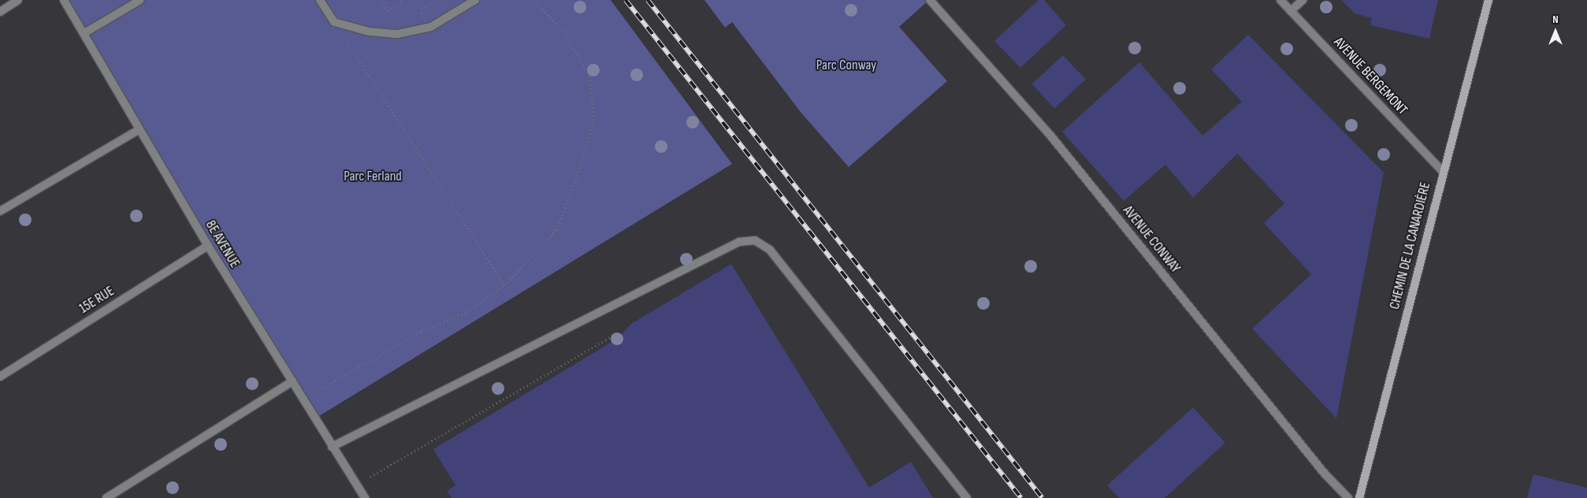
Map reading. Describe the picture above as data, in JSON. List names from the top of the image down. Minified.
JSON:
{"streets":{"main road":["CHEMIN DE LA CANARDIÈRE"],"street":["AVENUE BERGEMONT","AVENUE CONWAY","8E AVENUE","15E RUE"]},"crossings":[["AVENUE BERGEMONT","CHEMIN DE LA CANARDIÈRE"],["8E AVENUE","15E RUE"]],"parks":["Parc Conway","Parc Ferland"],"north":"top"}
